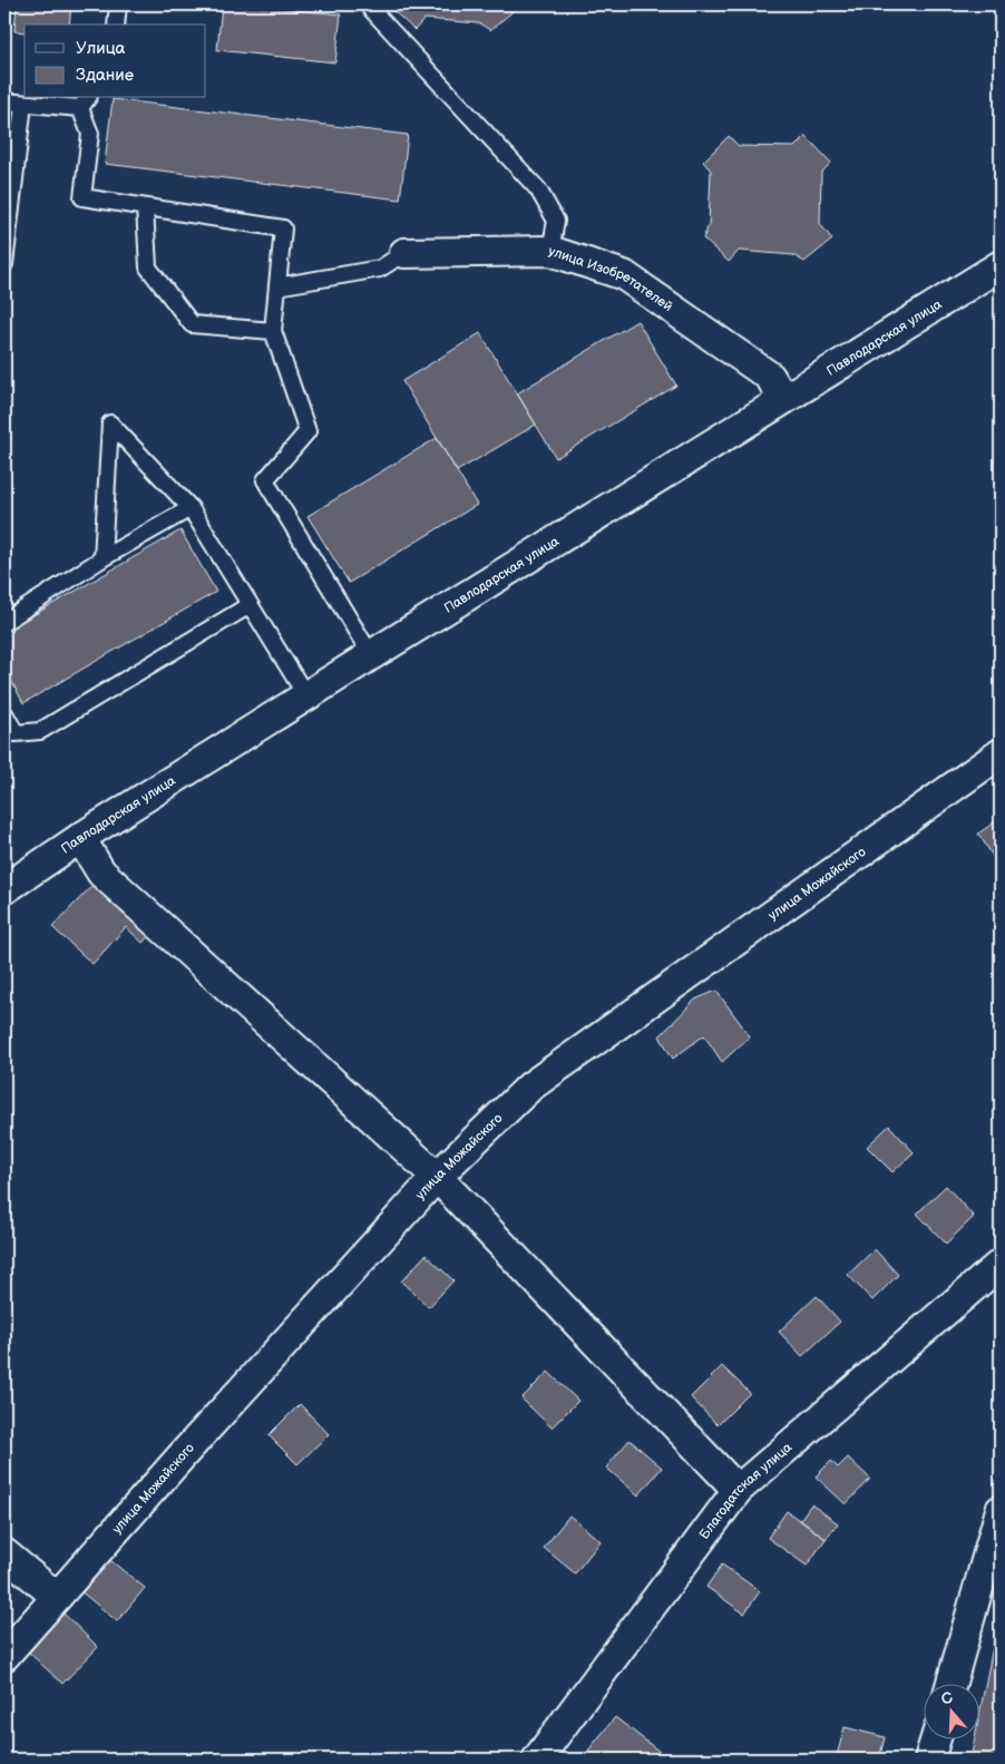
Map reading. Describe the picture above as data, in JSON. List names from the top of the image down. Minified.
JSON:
{"streets":{"street":["улица Изобретателей","Павлодарская улица","улица Можайского","Благодатская улица"]},"crossings":[["улица Изобретателей","Павлодарская улица"]],"legend":["Улица","Здание"],"north":"top"}
